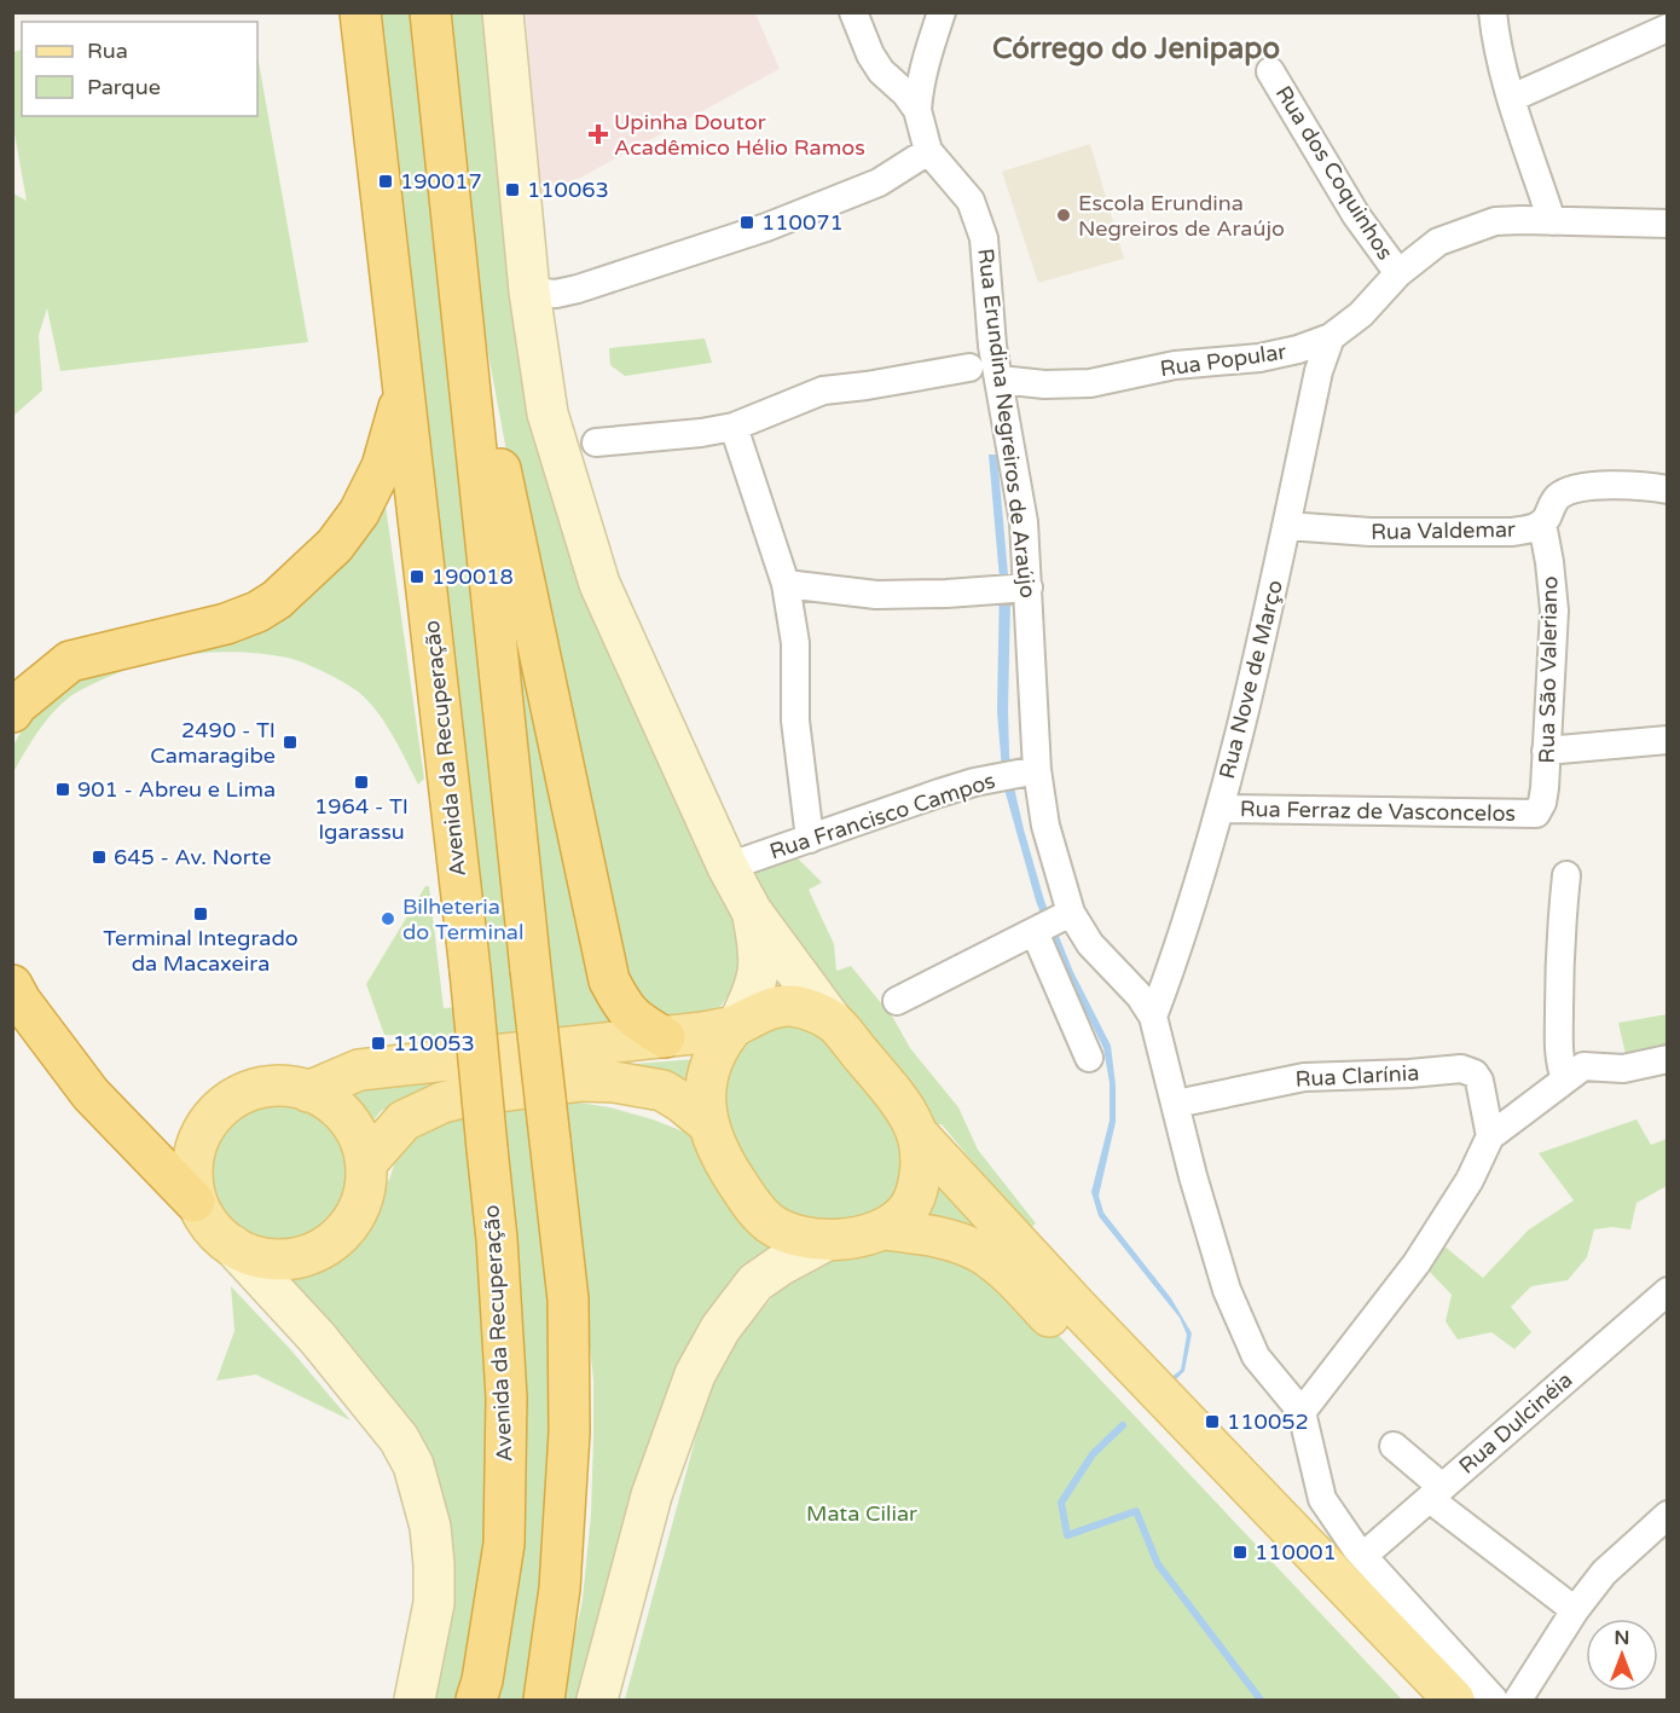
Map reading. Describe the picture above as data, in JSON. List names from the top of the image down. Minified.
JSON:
{"streets":{"highway":["Avenida da Recuperação"],"street":["Rua dos Coquinhos","Rua Popular","Rua Erundina Negreiros de Araújo","Rua Valdemar","Rua São Valeriano","Rua Nove de Março","Rua Ferraz de Vasconcelos","Rua Francisco Campos","Rua Clarínia","Rua Dulcinéia"]},"crossings":[["Rua dos Coquinhos","Rua Popular"],["Rua Popular","Rua Erundina Negreiros de Araújo"],["Rua Popular","Rua Nove de Março"],["Rua Erundina Negreiros de Araújo","Rua Nove de Março"],["Rua Erundina Negreiros de Araújo","Rua Francisco Campos"],["Rua Erundina Negreiros de Araújo","Rua Clarínia"],["Rua Erundina Negreiros de Araújo","Rua Dulcinéia"],["Rua Valdemar","Rua São Valeriano"],["Rua Valdemar","Rua Nove de Março"],["Rua São Valeriano","Rua Ferraz de Vasconcelos"],["Rua Nove de Março","Rua Ferraz de Vasconcelos"]],"districts":["Córrego do Jenipapo"],"parks":["Mata Ciliar"],"places":{"health":["Upinha Doutor Acadêmico Hélio Ramos"],"transit":["190017","110063","110071","190018","2490 - TI Camaragibe","1964 - TI Igarassu","901 - Abreu e Lima","645 - Av. Norte","Terminal Integrado da Macaxeira","110053","110052","110001"],"other":["Escola Erundina Negreiros de Araújo","Bilheteria do Terminal"]},"legend":["Rua","Parque"],"north":"top"}
